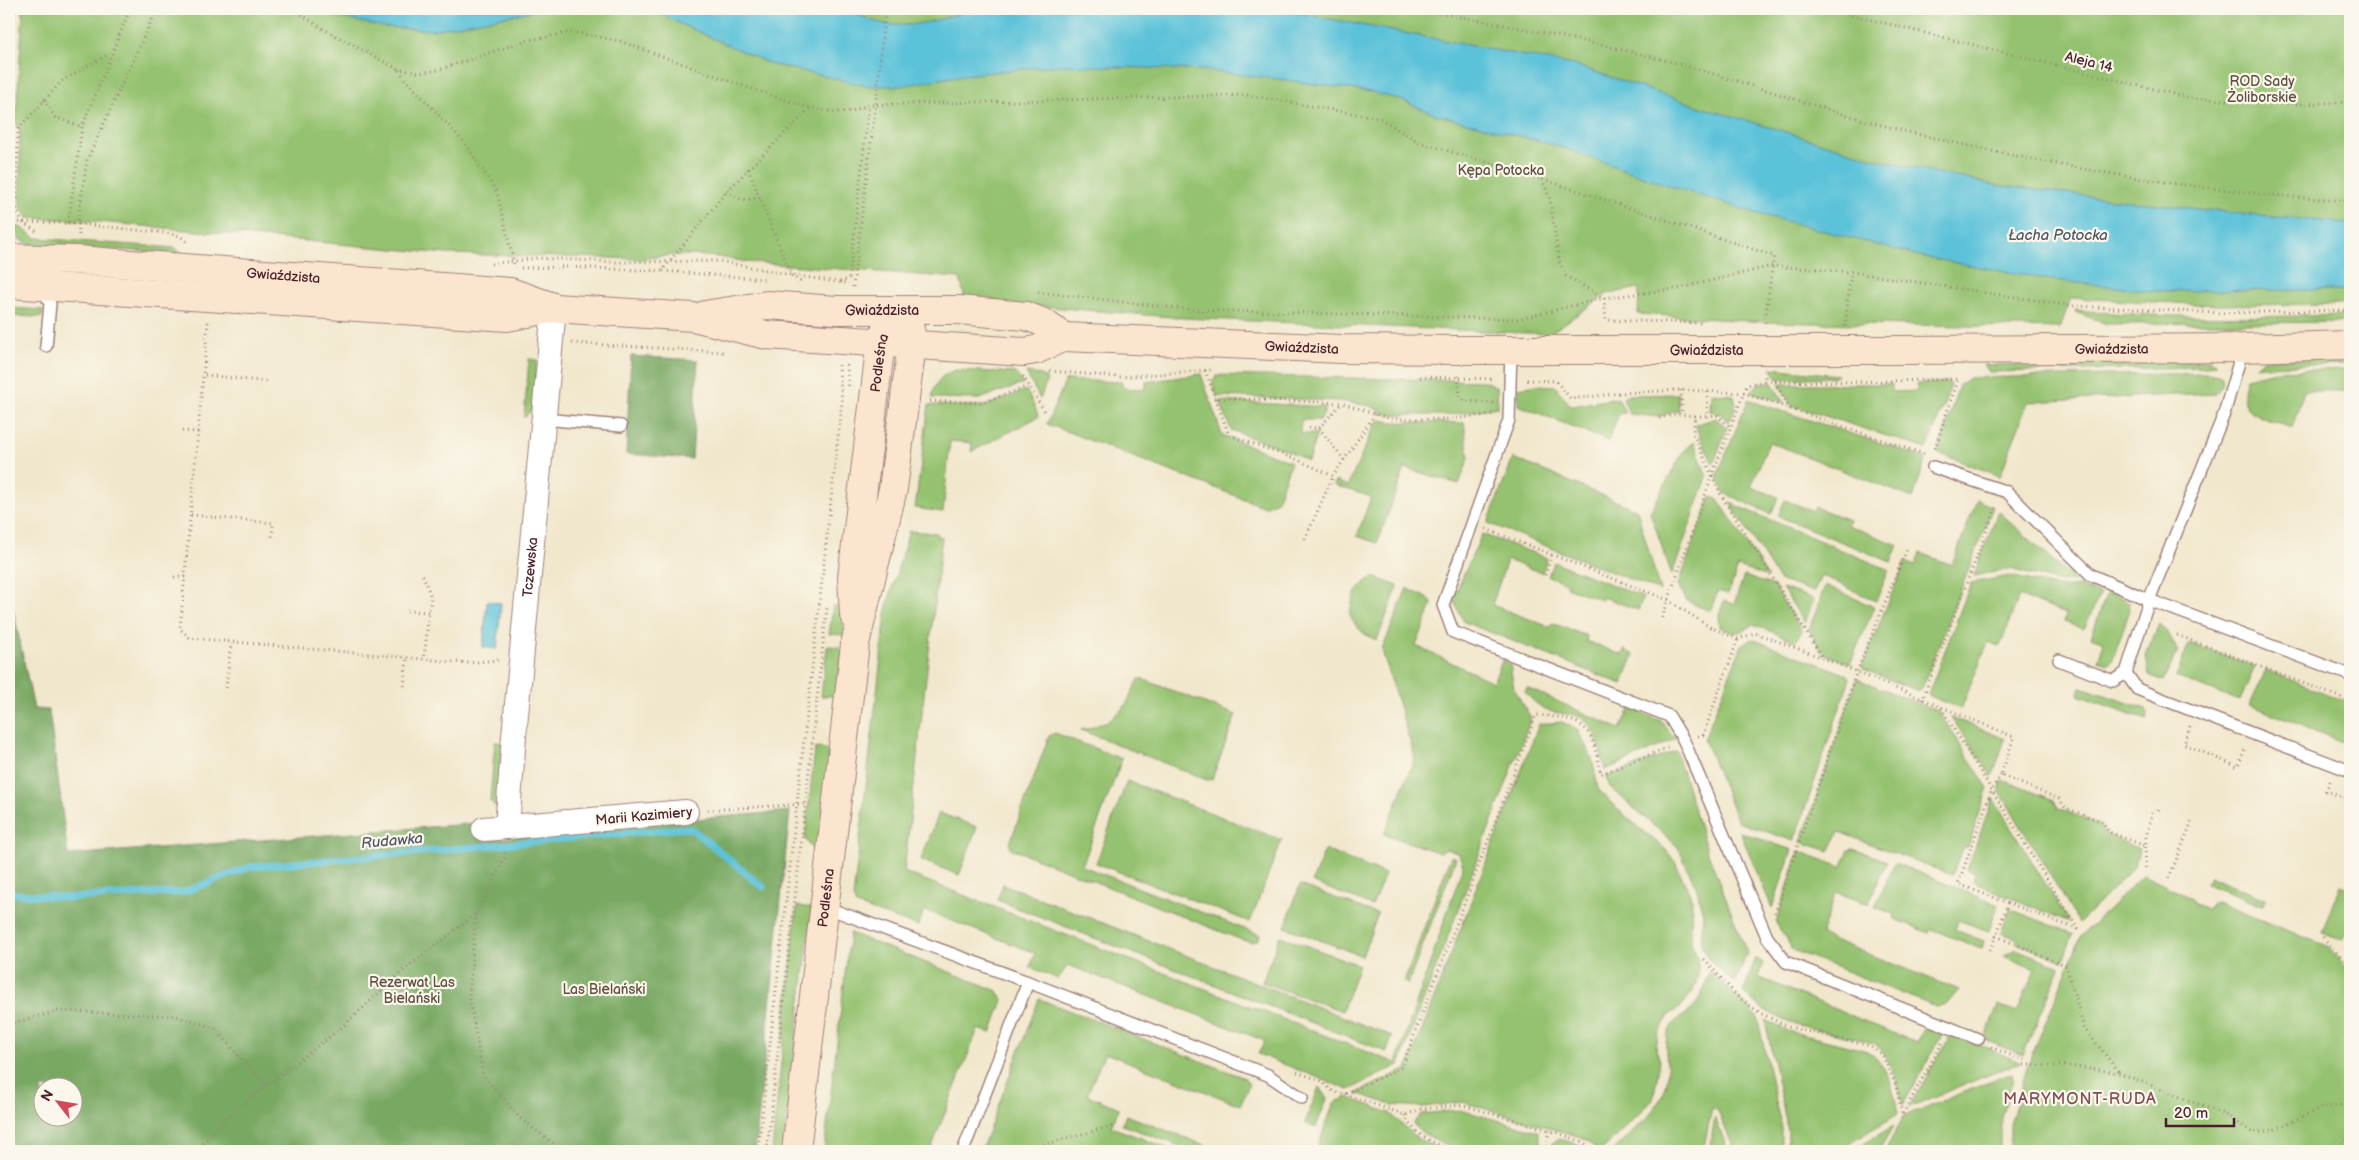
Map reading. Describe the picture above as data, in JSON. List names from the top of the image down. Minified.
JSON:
{"streets":{"street":["Gwiaździsta","Podleśna","Tczewska","Marii Kazimiery"],"path":["Aleja 14"]},"crossings":[["Gwiaździsta","Podleśna"],["Gwiaździsta","Tczewska"],["Tczewska","Marii Kazimiery"]],"districts":["MARYMONT-RUDA"],"water":["Łacha Potocka","Rudawka"],"parks":["ROD Sady Żoliborskie","Kępa Potocka","Rezerwat Las Bielański","Las Bielański"],"scale_bar":"20 m","north":"top left"}
